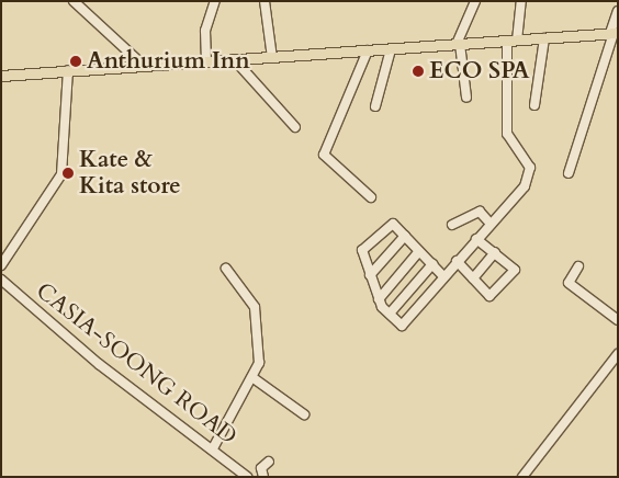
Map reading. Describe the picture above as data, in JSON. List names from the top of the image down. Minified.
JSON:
{"streets":{"street":["CASIA-SOONG ROAD"]},"places":["Anthurium Inn","ECO SPA","Kate & Kita store"]}
